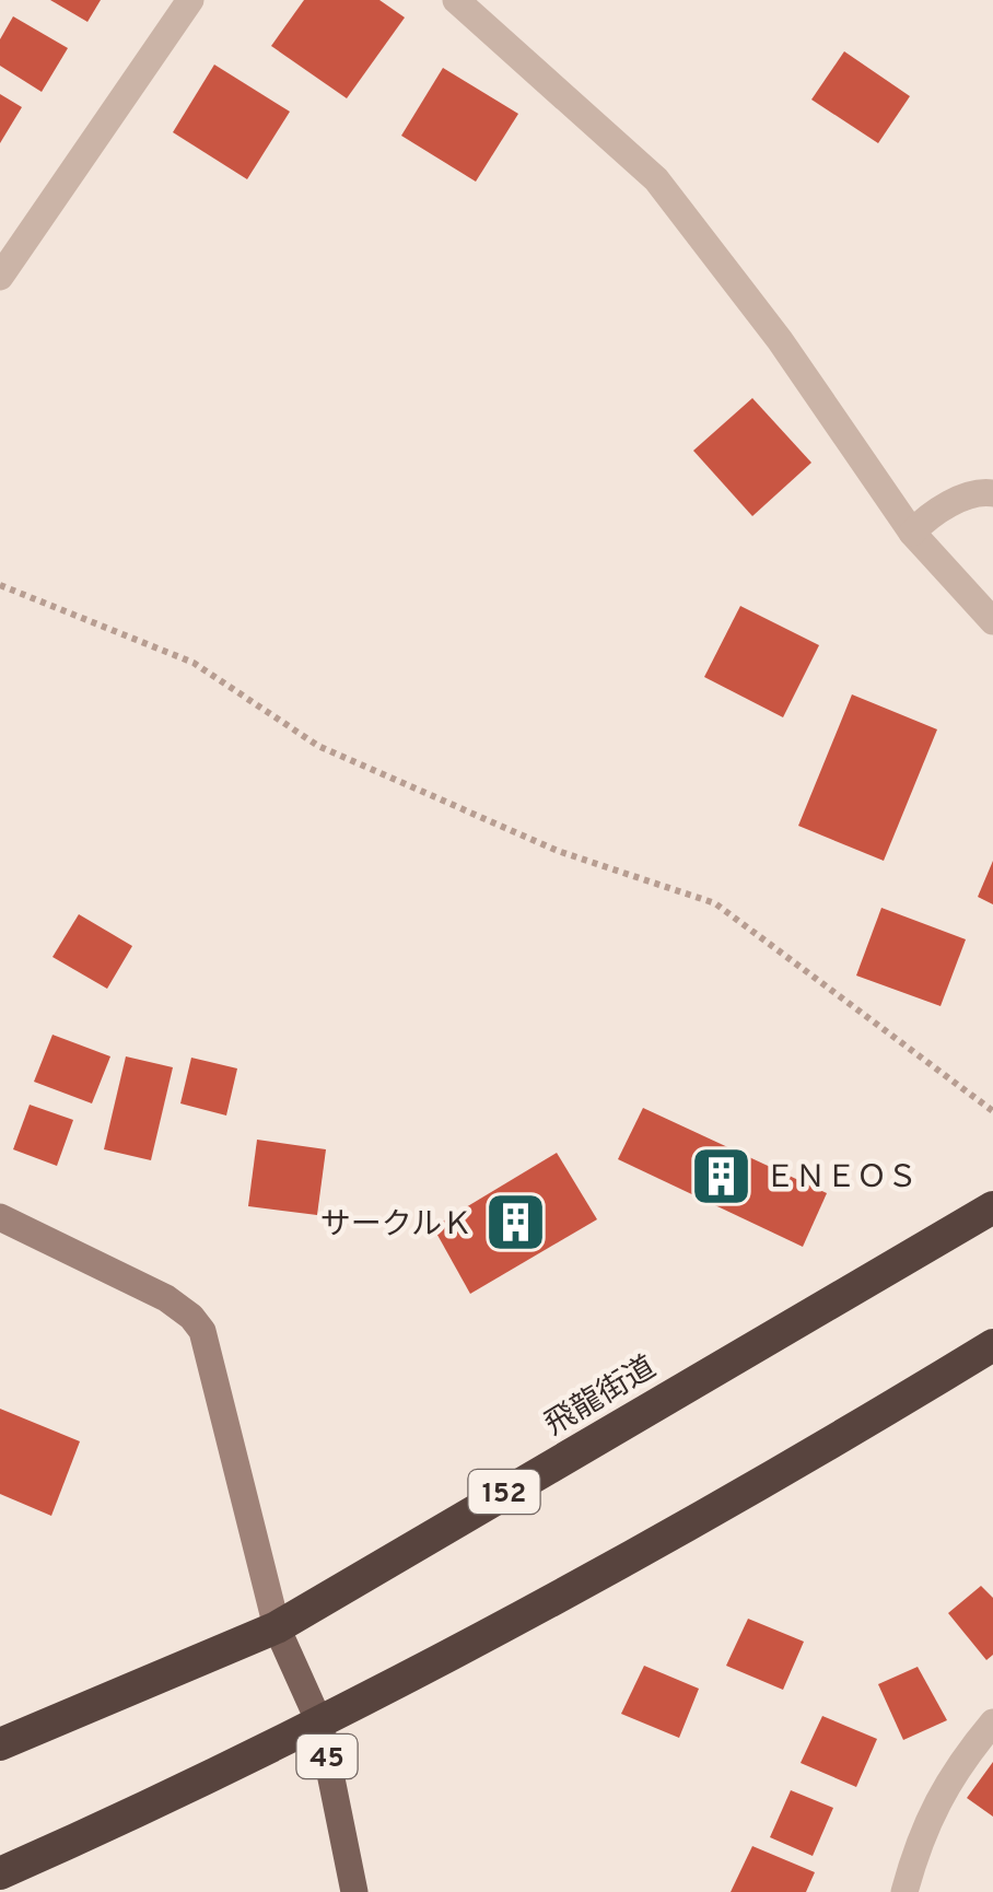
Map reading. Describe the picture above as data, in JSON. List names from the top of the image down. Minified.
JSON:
{"streets":{"highway":["飛龍街道","152"],"main road":["45"]},"crossings":[["飛龍街道","45"]],"places":{"building":["ＥＮＥＯＳ","サークルＫ"]}}
